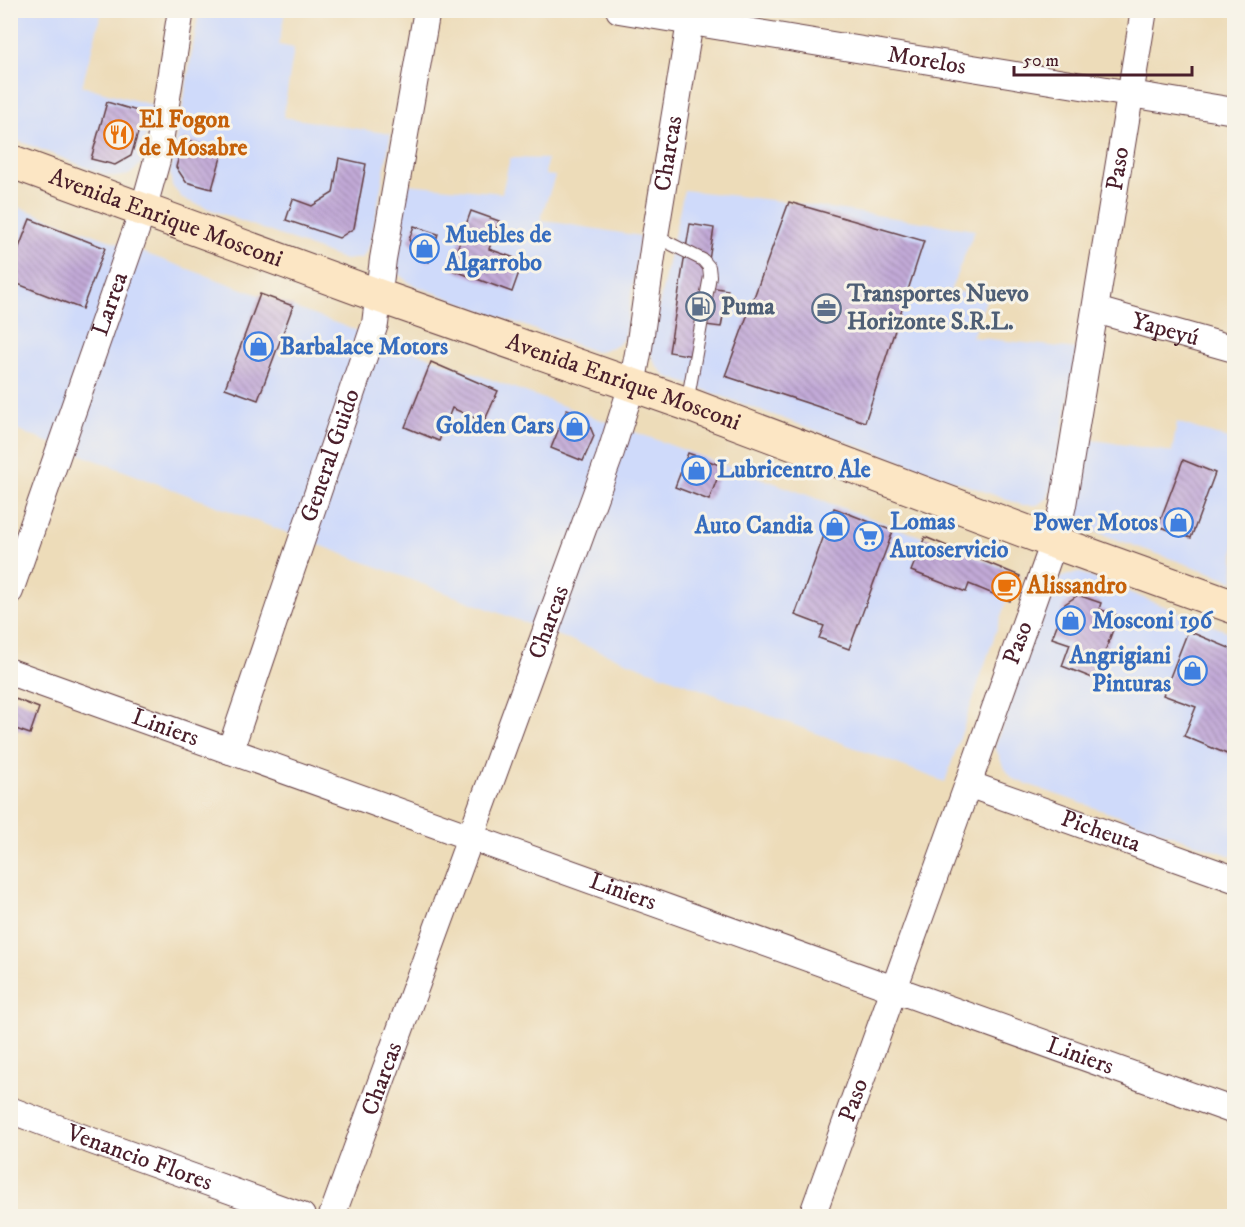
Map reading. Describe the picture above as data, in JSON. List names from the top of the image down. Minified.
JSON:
{"streets":{"main road":["Avenida Enrique Mosconi"],"street":["Morelos","Charcas","Paso","Larrea","Yapeyú","General Guido","Liniers","Picheuta","Venancio Flores"]},"crossings":[["Morelos","Charcas"],["Morelos","Paso"],["Charcas","Avenida Enrique Mosconi"],["Charcas","Liniers"],["Paso","Avenida Enrique Mosconi"],["Paso","Yapeyú"],["Paso","Liniers"],["Paso","Picheuta"],["Avenida Enrique Mosconi","Larrea"],["Avenida Enrique Mosconi","General Guido"],["General Guido","Liniers"]],"places":{"restaurant":["El Fogon de Mosabre"],"shop":["Muebles de Algarrobo","Barbalace Motors","Golden Cars","Lubricentro Ale","Power Motos","Auto Candia","Mosconi 196","Angrigiani Pinturas"],"fuel station":["Puma"],"office":["Transportes Nuevo Horizonte S.R.L."],"supermarket":["Lomas Autoservicio"],"cafe":["Alissandro"]},"scale_bar":"50 m"}
